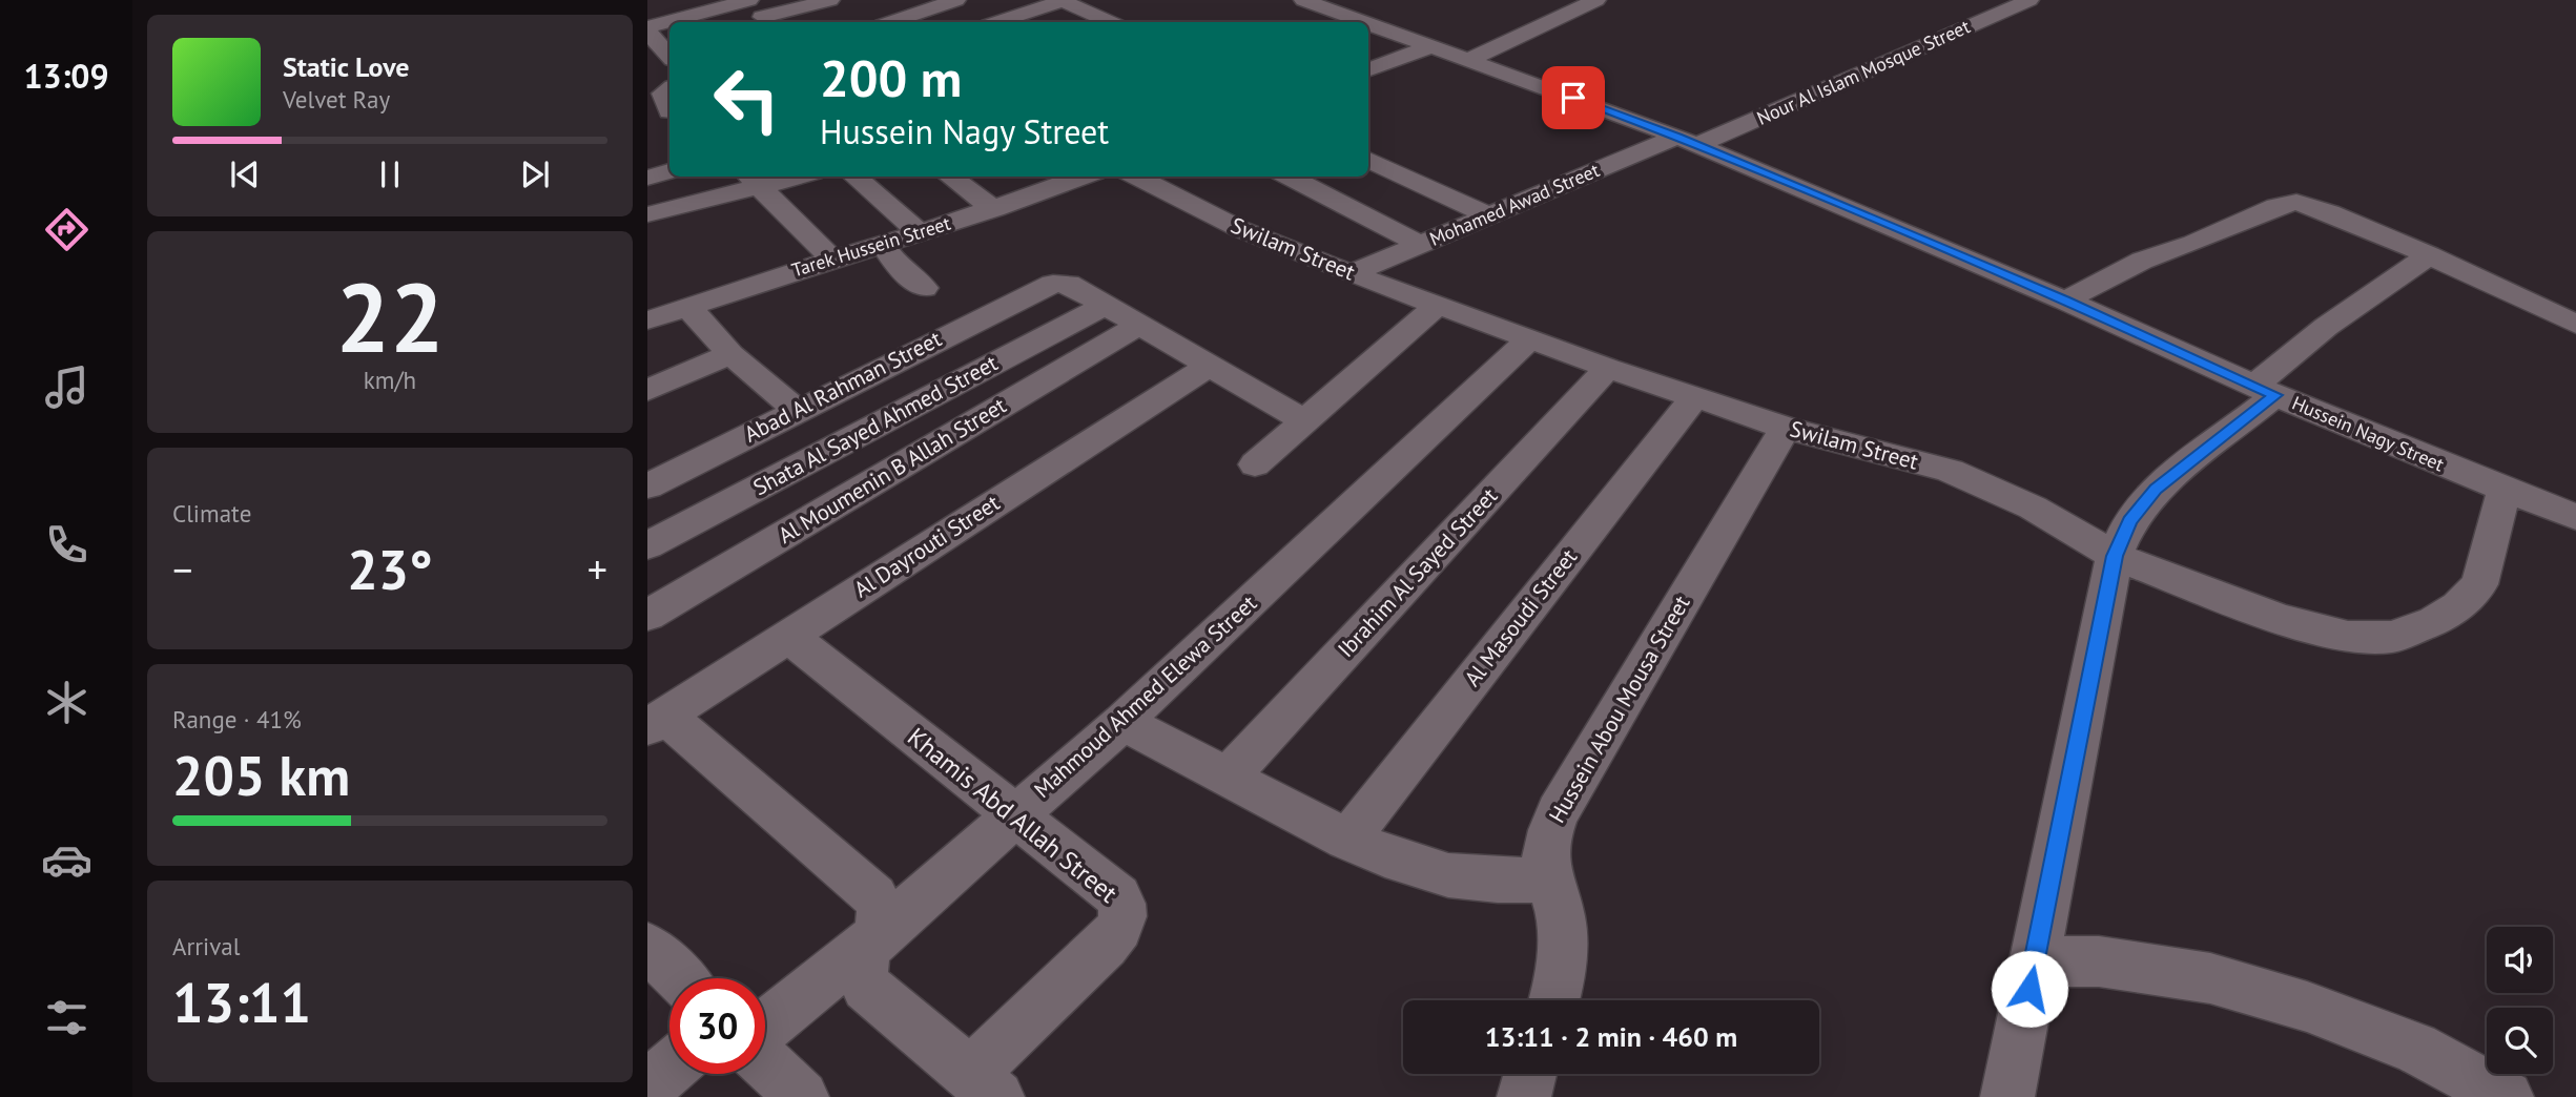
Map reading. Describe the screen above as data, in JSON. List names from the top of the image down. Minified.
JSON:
{"streets":{"street":["Nour Al Islam Mosque Street","Mohamed Awad Street","Tarek Hussein Street","Swilam Street","Abad Al Rahman Street","Shata Al Sayed Ahmed Street","Hussein Nagy Street","Al Moumenin B Allah Street","Al Dayrouti Street","Ibrahim Al Sayed Street","Al Masoudi Street","Mahmoud Ahmed Elewa Street","Hussein Abou Mousa Street","Khamis Abd Allah Street"]},"crossings":[["Nour Al Islam Mosque Street","Mohamed Awad Street"],["Nour Al Islam Mosque Street","Hussein Nagy Street"],["Mohamed Awad Street","Swilam Street"],["Mohamed Awad Street","Hussein Nagy Street"],["Swilam Street","Hussein Nagy Street"],["Swilam Street","Ibrahim Al Sayed Street"],["Swilam Street","Al Masoudi Street"],["Swilam Street","Mahmoud Ahmed Elewa Street"],["Swilam Street","Hussein Abou Mousa Street"],["Abad Al Rahman Street","Shata Al Sayed Ahmed Street"],["Al Dayrouti Street","Khamis Abd Allah Street"],["Mahmoud Ahmed Elewa Street","Khamis Abd Allah Street"]],"page":{"tabs":"13:09","turn":["200 m","Hussein Nagy Street"],"song":["Static Love","Velvet Ray"],"tile":[["22","km/h"],"Climate",["Range · 41%","205 km"],["Arrival","13:11"]],"heat":["−","23°","+"],"limit":"30","trip":"13:11 · 2 min · 460 m"}}
